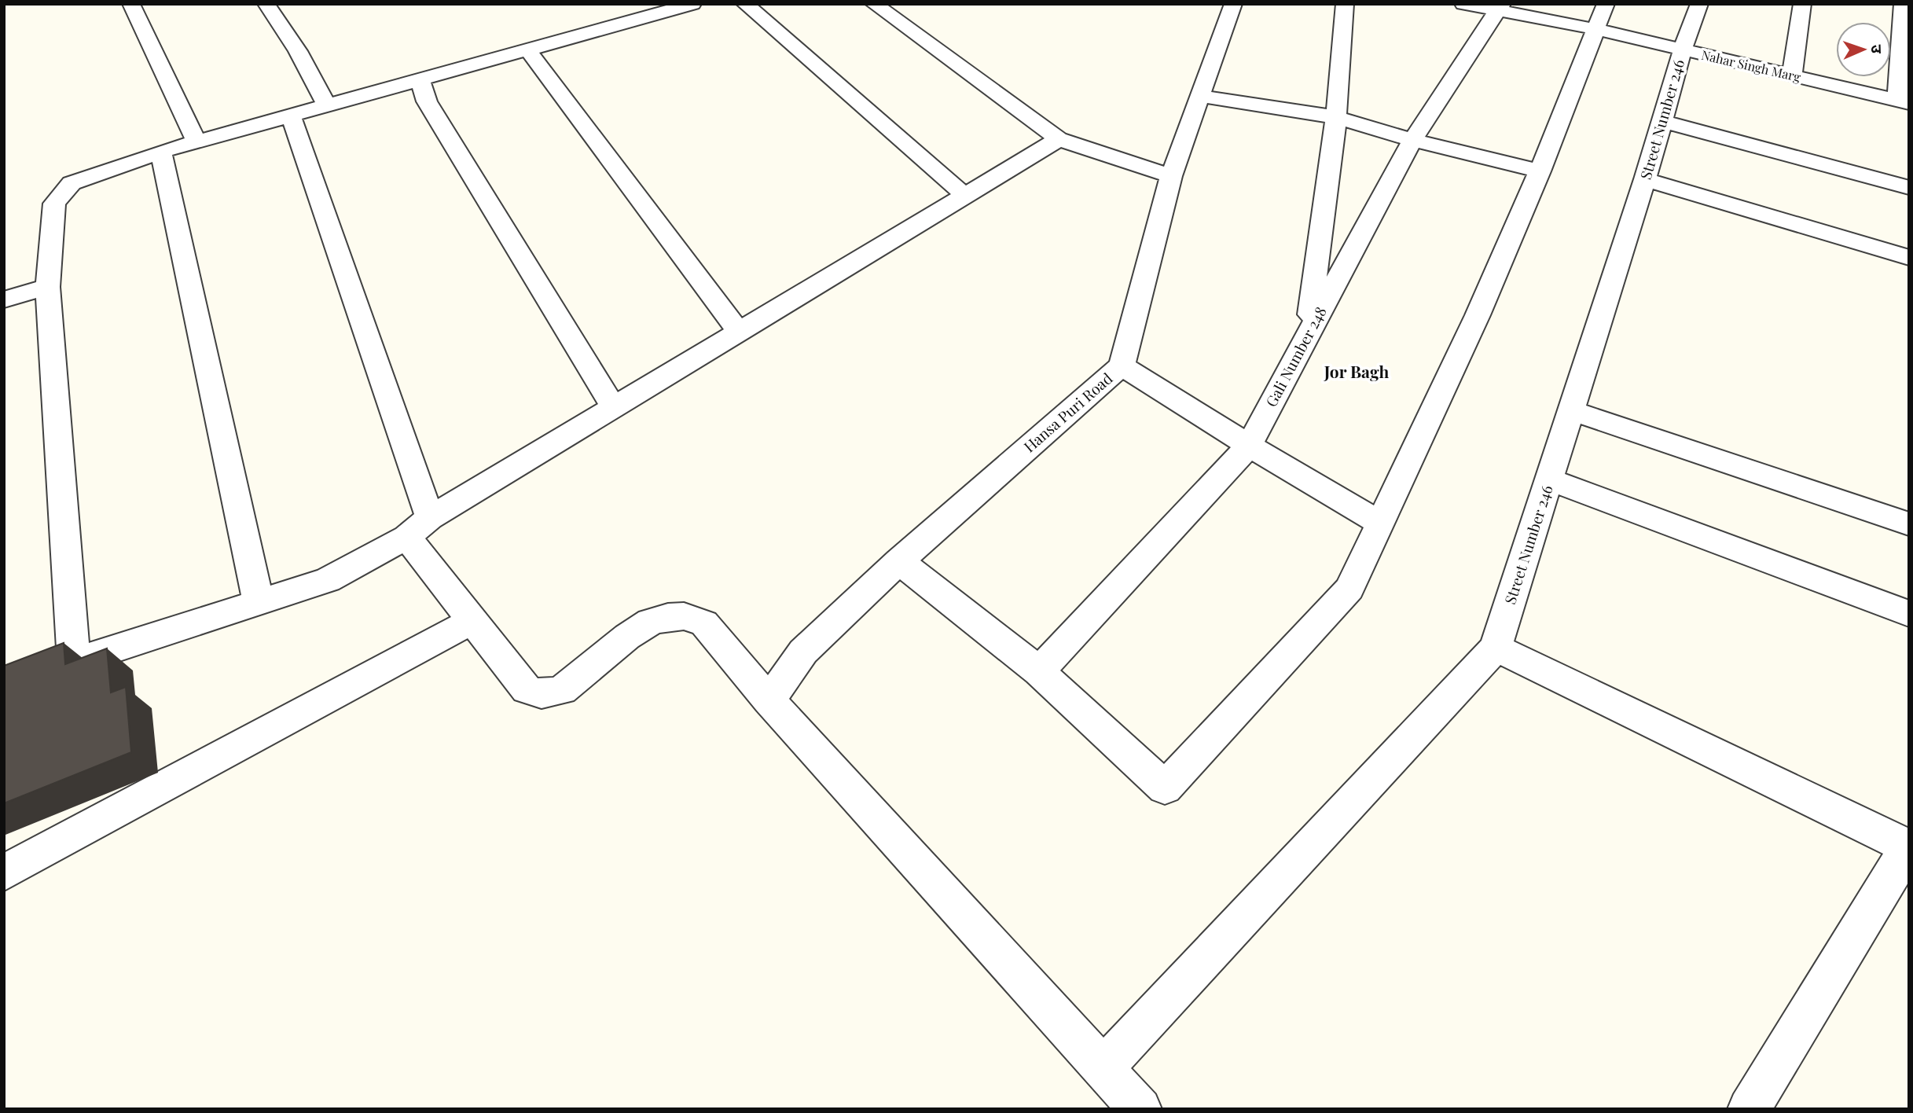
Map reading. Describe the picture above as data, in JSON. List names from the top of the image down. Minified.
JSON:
{"streets":{"street":["Nahar Singh Marg","Street Number 246","Gali Number 248","Hansa Puri Road"]},"crossings":[["Nahar Singh Marg","Street Number 246"],["Nahar Singh Marg","Gali Number 248"]],"districts":["Jor Bagh"],"north":"right"}
